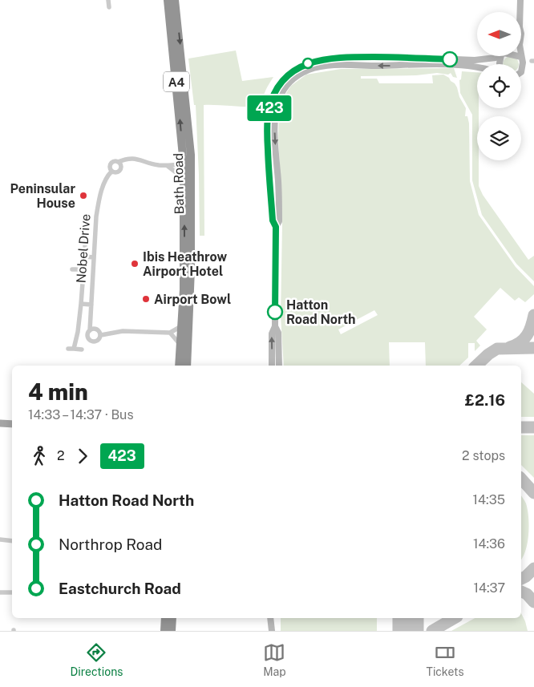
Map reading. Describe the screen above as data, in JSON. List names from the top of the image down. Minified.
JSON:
{"streets":{"highway":["A4","Bath Road"],"street":["Nobel Drive"]},"places":["Peninsular House","Ibis Heathrow Airport Hotel","Airport Bowl","Hatton Road North"],"lines":["bus line 423"],"north":"left","page":{"on_map":"423","heading":["4 min","14:33 – 14:37 · Bus","£2.16"],"legs":["2","423","2 stops"],"list":[{"name":"Hatton Road North","value":"14:35"},{"name":"Northrop Road","value":"14:36"},{"name":"Eastchurch Road","value":"14:37"}],"tabs":["Directions","Map","Tickets"]}}
